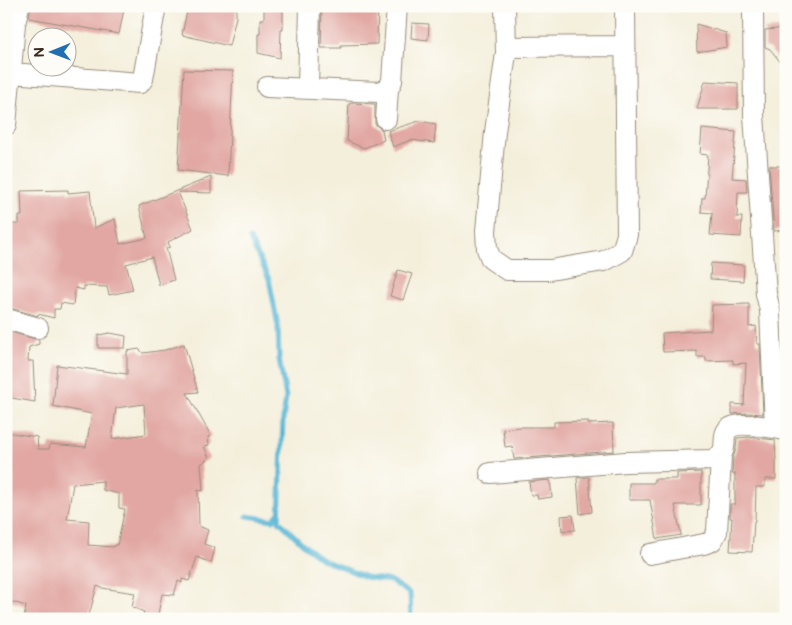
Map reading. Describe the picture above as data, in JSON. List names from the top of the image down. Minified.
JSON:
{"north":"left"}
